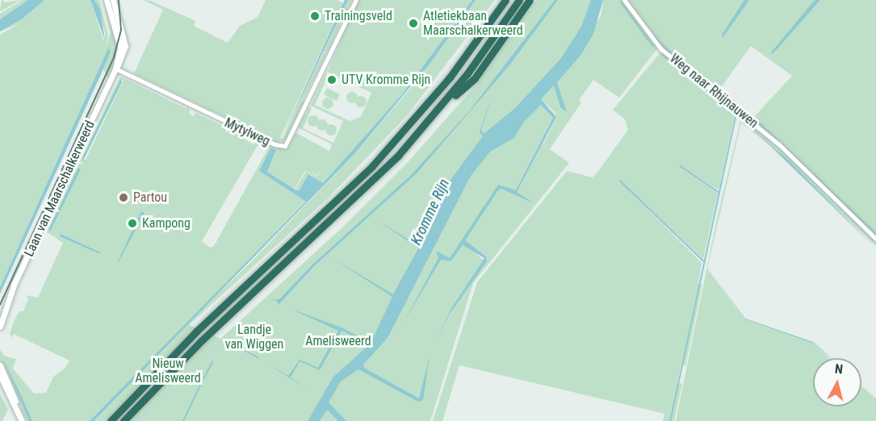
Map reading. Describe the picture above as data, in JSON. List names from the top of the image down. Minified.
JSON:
{"streets":{"main road":["Laan van Maarschalkerweerd"],"street":["Weg naar Rhijnauwen","Mytylweg"]},"crossings":[["Mytylweg","Laan van Maarschalkerweerd"]],"water":["Kromme Rijn"],"parks":["Landje van Wiggen","Amelisweerd","Nieuw Amelisweerd"],"places":["Trainingsveld","Atletiekbaan Maarschalkerweerd","UTV Kromme Rijn","Partou","Kampong"],"north":"top"}
